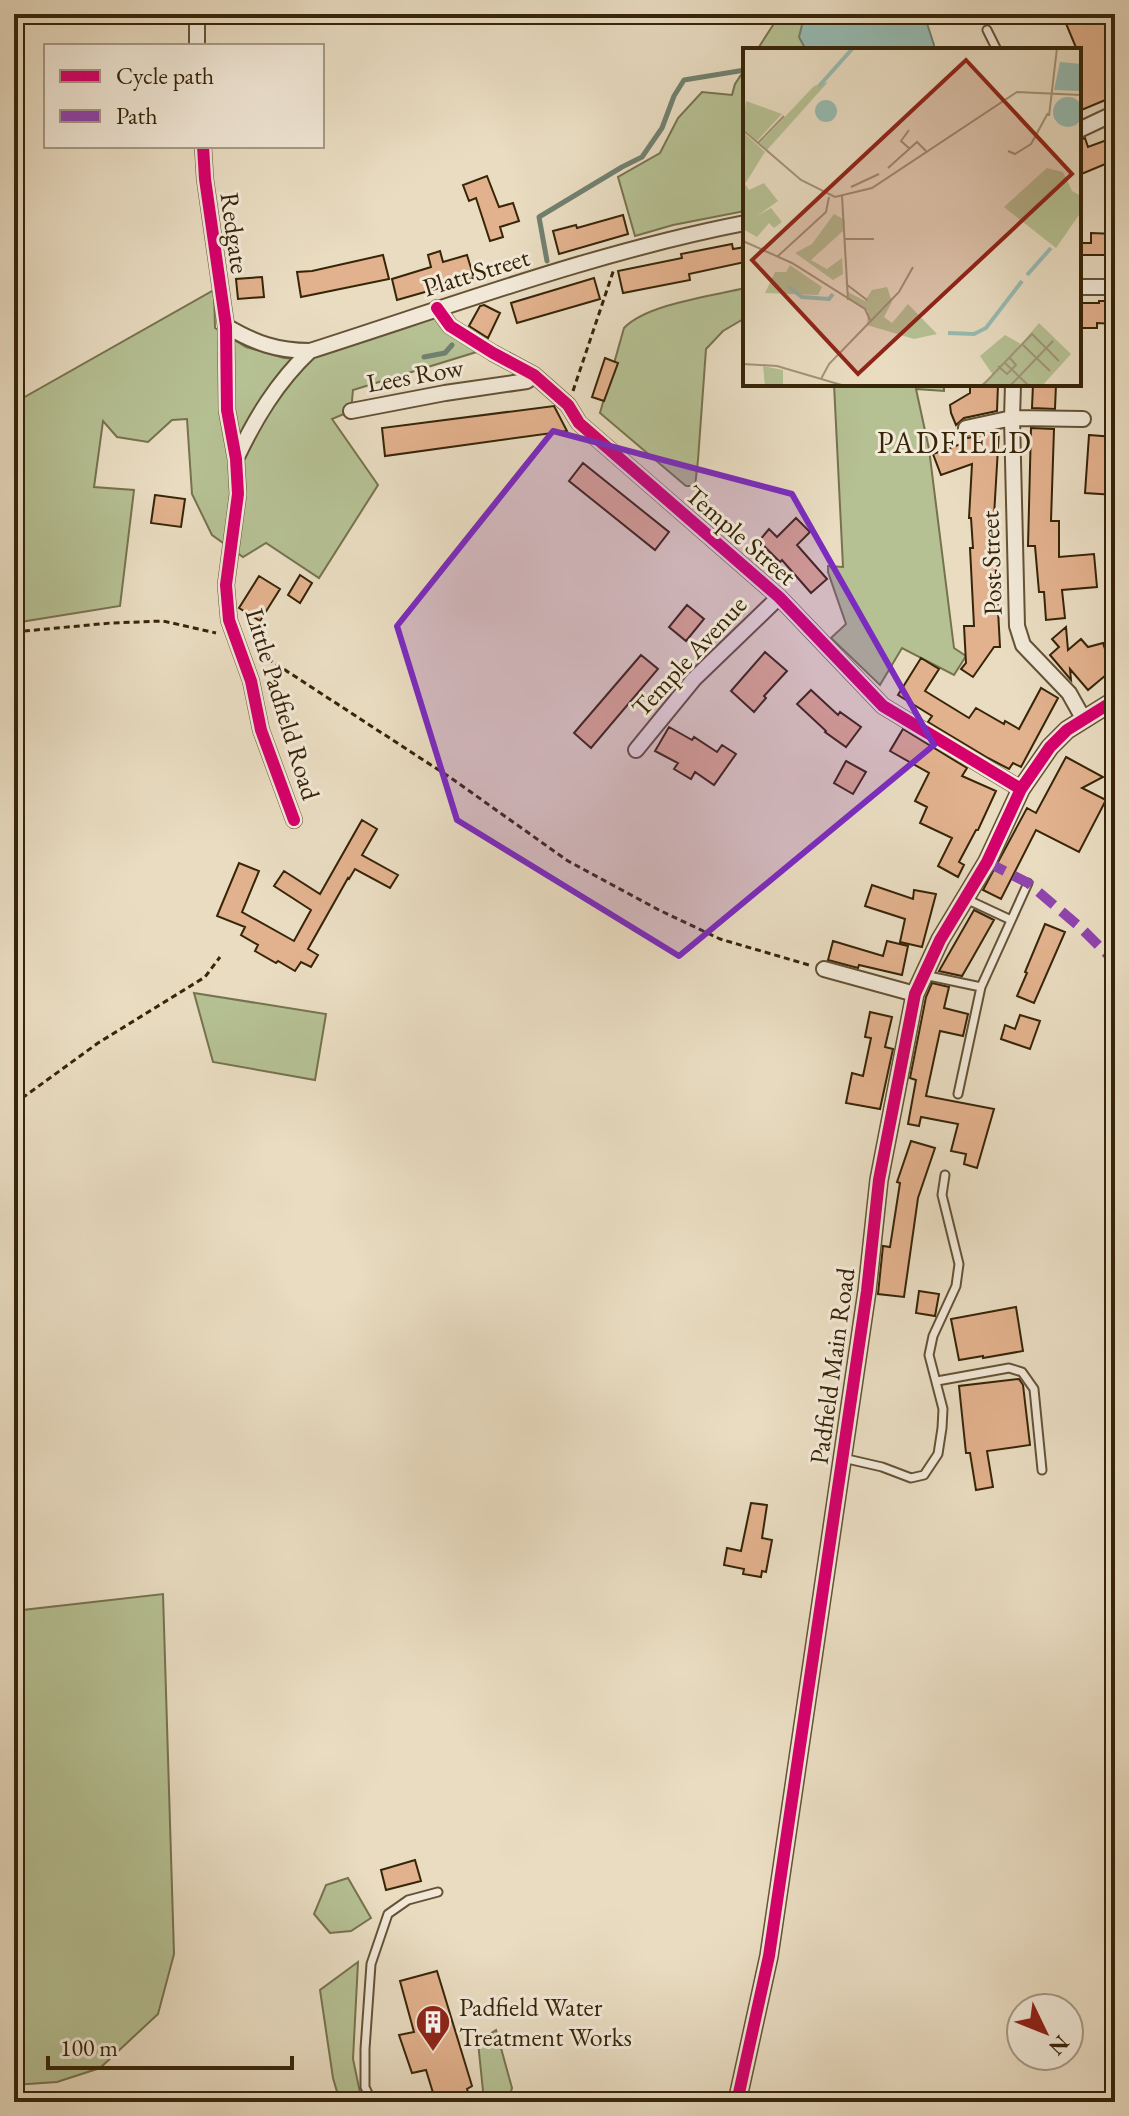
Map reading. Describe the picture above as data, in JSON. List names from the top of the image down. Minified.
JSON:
{"streets":{"street":["Redgate","Platt Street","Lees Row","Temple Street","Post Street","Temple Avenue","Little Padfield Road","Padfield Main Road"]},"crossings":[["Redgate","Platt Street"],["Redgate","Little Padfield Road"],["Platt Street","Temple Street"],["Platt Street","Little Padfield Road"],["Lees Row","Temple Street"],["Temple Street","Temple Avenue"],["Temple Street","Padfield Main Road"],["Post Street","Padfield Main Road"]],"districts":["PADFIELD"],"places":{"building":["Padfield Water Treatment Works"]},"legend":["Cycle path","Path"],"scale_bar":"100 m","north":"bottom right"}
